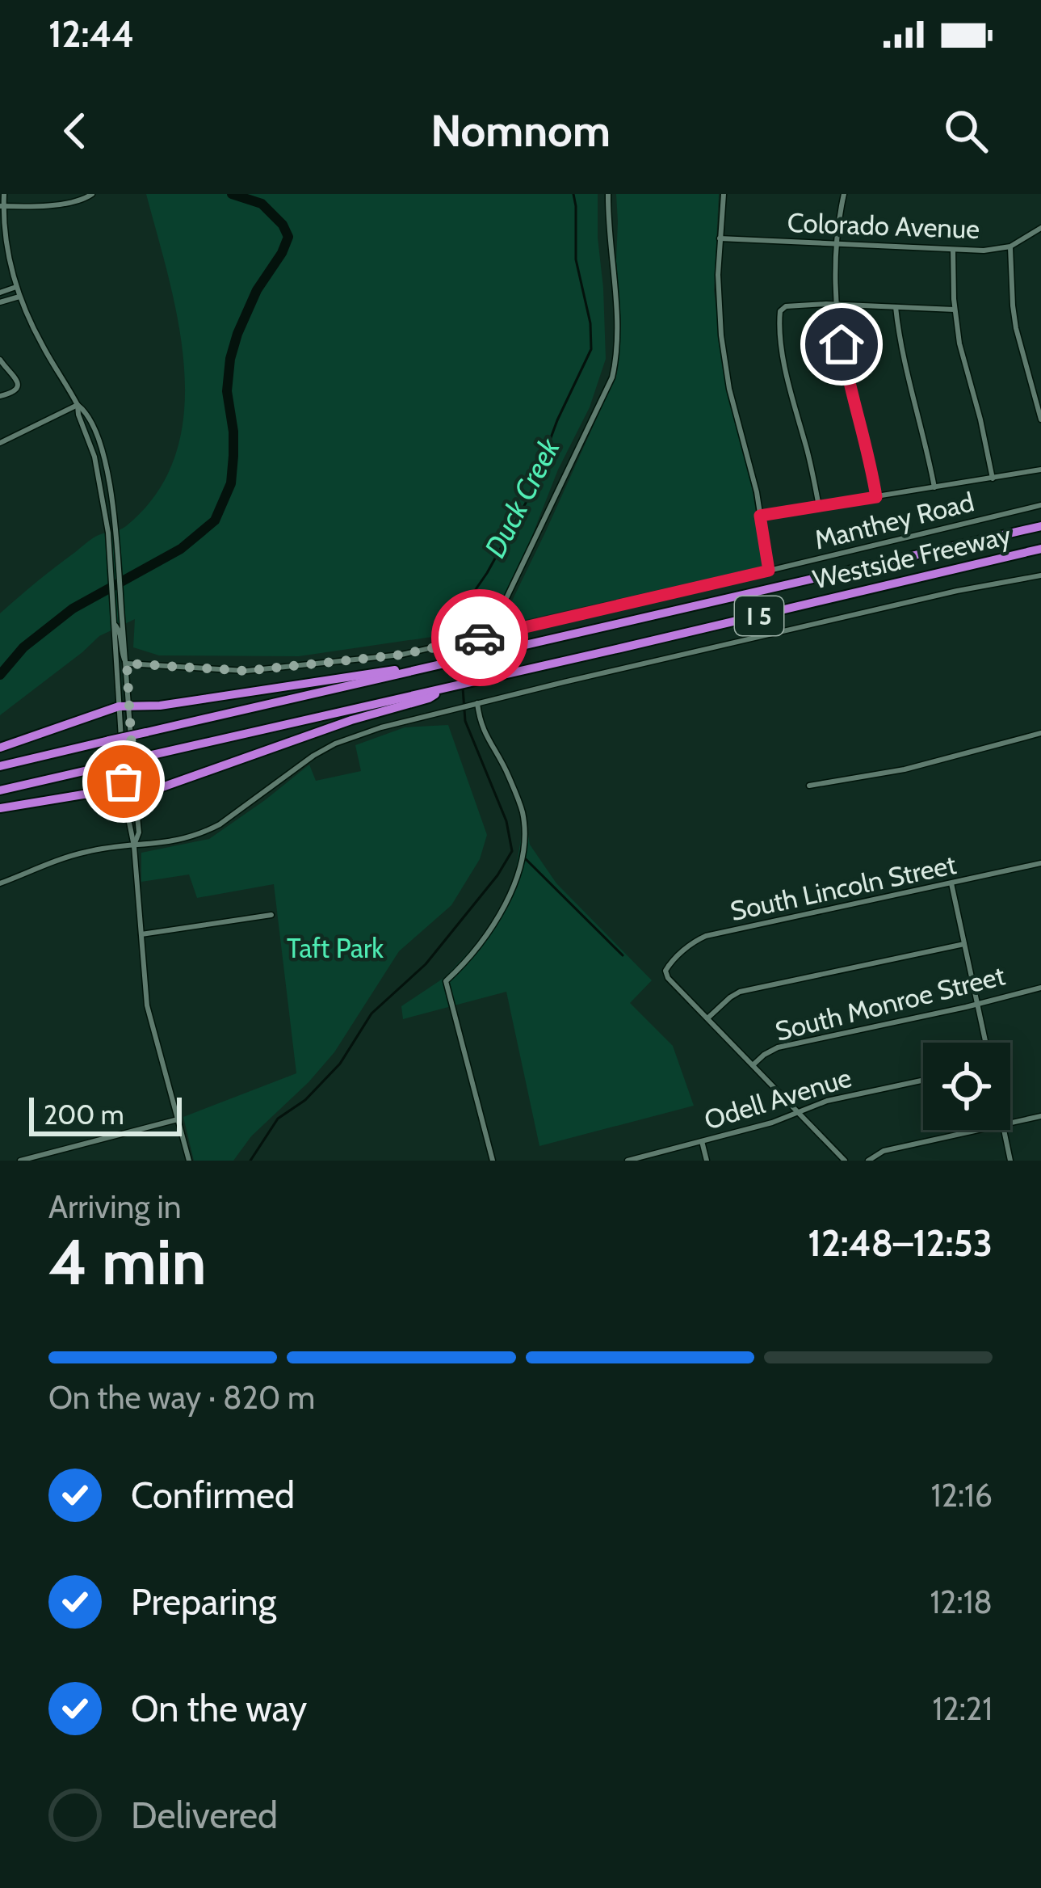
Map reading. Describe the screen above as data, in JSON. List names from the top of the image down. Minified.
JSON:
{"streets":{"highway":["Westside Freeway","I 5"],"street":["Colorado Avenue","Manthey Road","South Lincoln Street","South Monroe Street","Odell Avenue"]},"water":["Duck Creek"],"parks":["Taft Park"],"scale_bar":"200 m","page":{"status":"12:44","header":"Nomnom","scale":"200 m","heading":["4 min","Arriving in","12:48–12:53"],"bar":"On the way · 820 m","list":[["Confirmed","12:16"],["Preparing","12:18"],["On the way","12:21"],"Delivered"]}}
